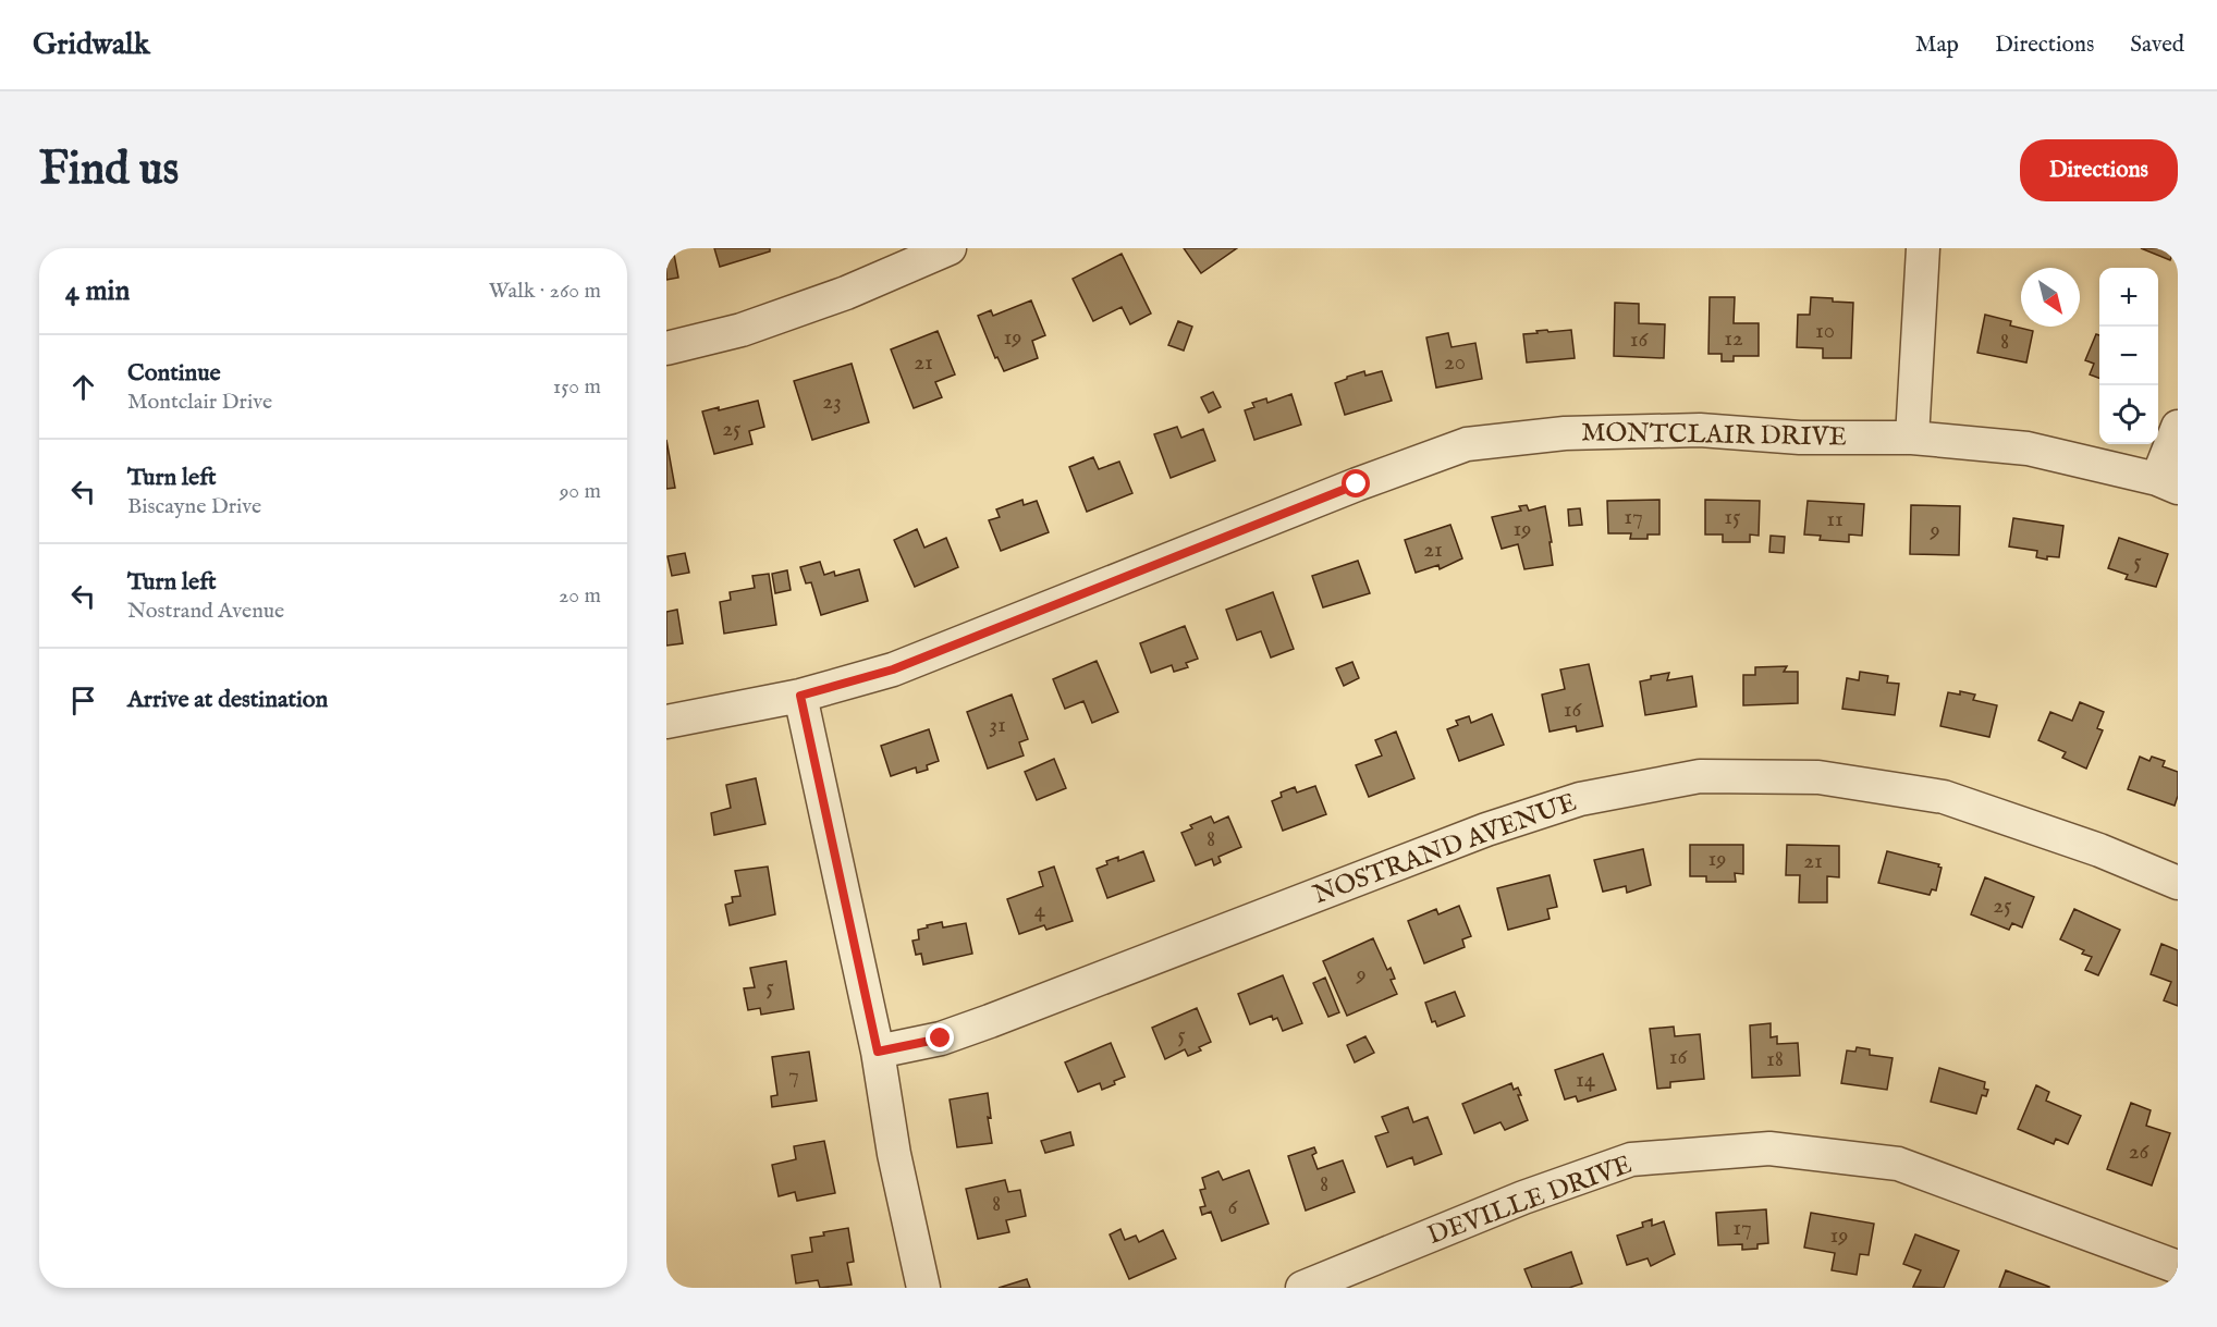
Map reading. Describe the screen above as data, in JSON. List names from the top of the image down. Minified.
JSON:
{"streets":{"street":["MONTCLAIR DRIVE","NOSTRAND AVENUE","DEVILLE DRIVE"]},"house_numbers":["10","19","12","16","8","21","20","23","25","17","15","11","19","9","21","5","16","31","8","19","21","25","4","9","5","5","16","18","7","14","26","8","8","6","17","19"],"north":"bottom right","page":{"header":"Gridwalk","nav":["Map","Directions","Saved"],"buttons":"Directions","title":"Find us","heading":["4 min","Walk · 260 m"],"map_buttons":["+","−"],"list":[["Continue","Montclair Drive","150 m"],["Turn left","Biscayne Drive","90 m"],["Turn left","Nostrand Avenue","20 m"],"Arrive at destination"]}}
